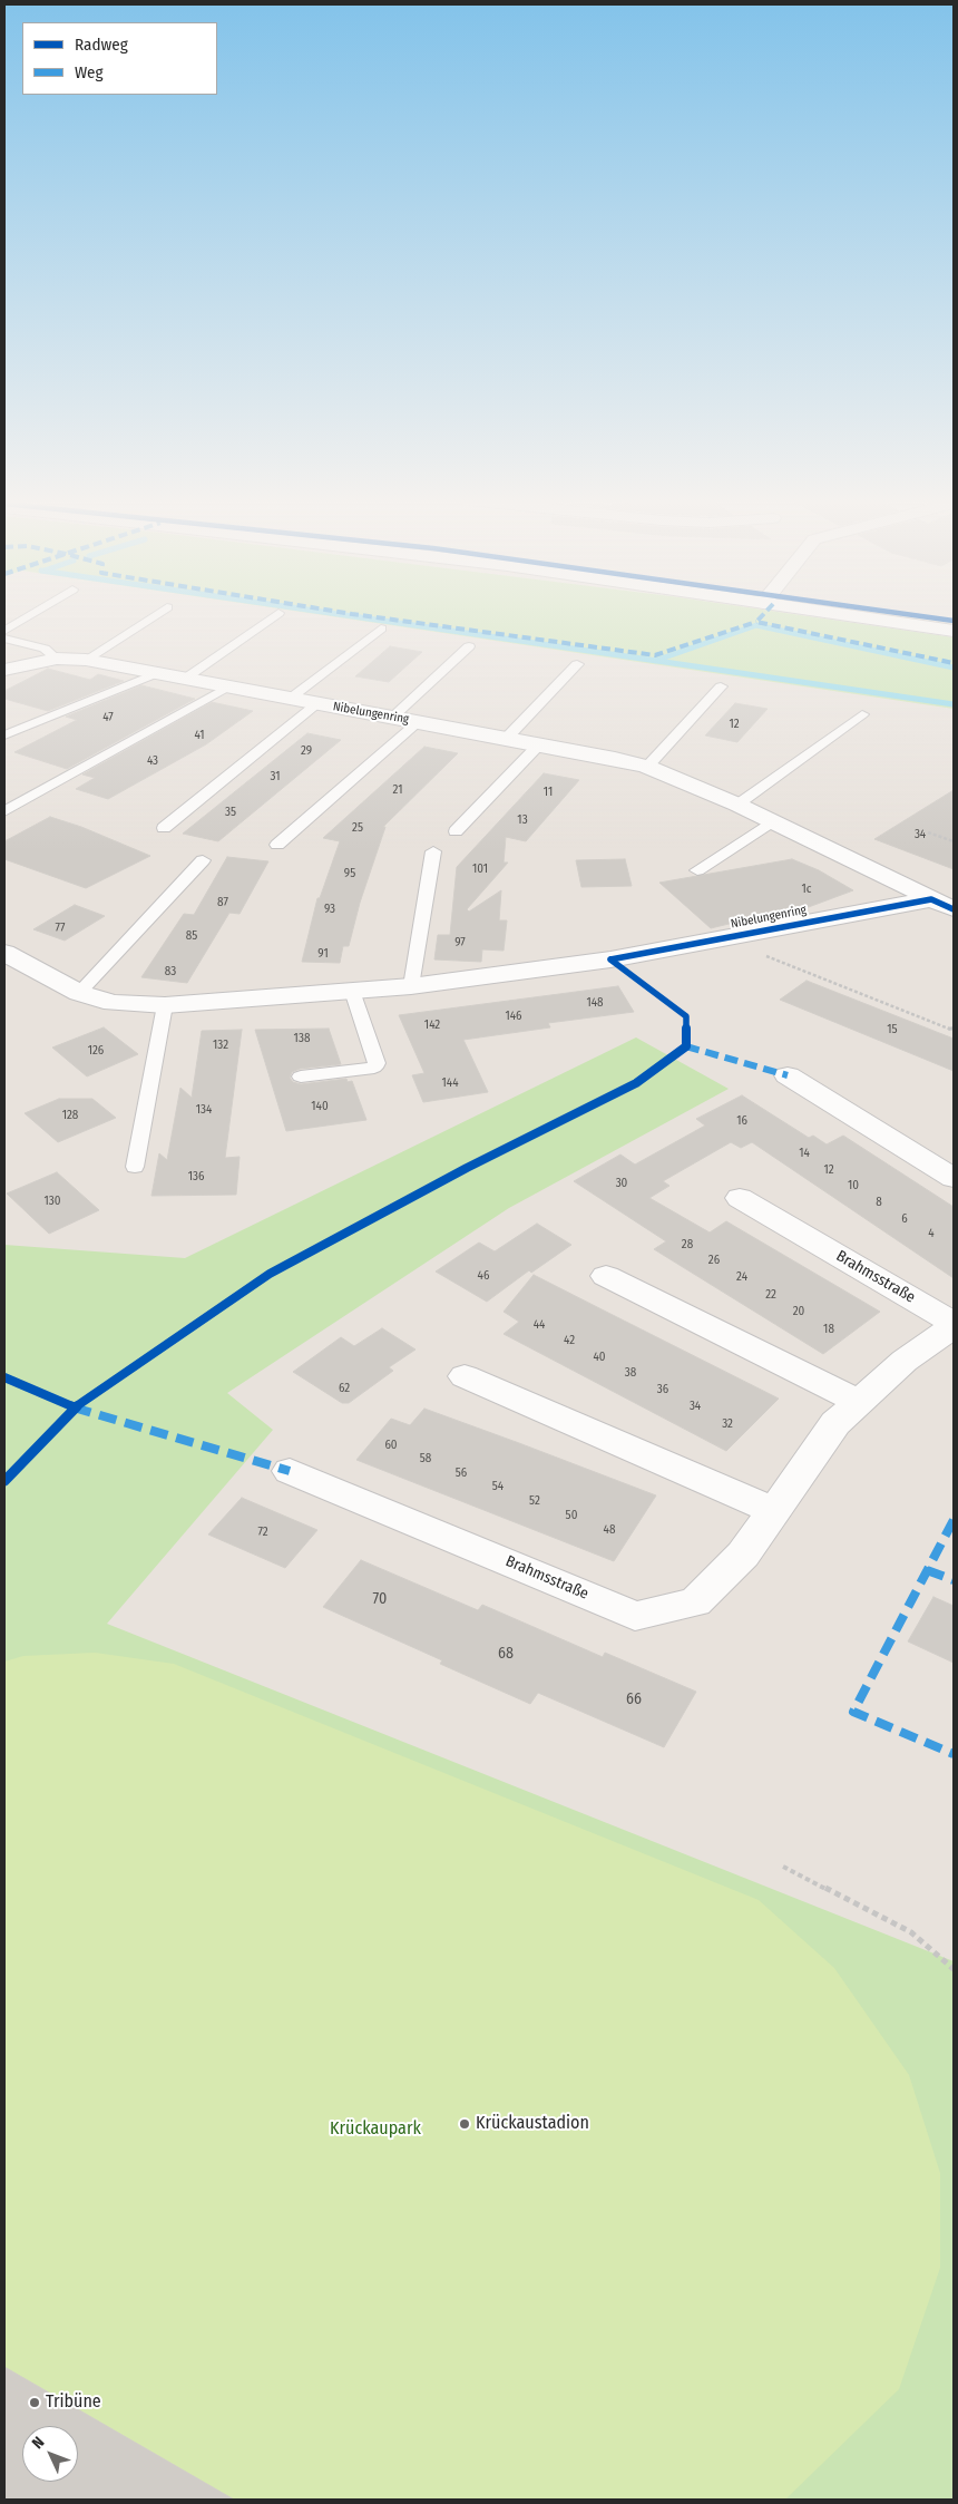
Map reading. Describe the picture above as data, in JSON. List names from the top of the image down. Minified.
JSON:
{"streets":{"street":["Nibelungenring","Brahmsstraße"]},"parks":["Krückaupark"],"places":["Krückaustadion","Tribüne"],"house_numbers":["47","12","41","29","43","31","21","11","35","13","25","34","101","95","1c","87","93","77","85","97","91","83","148","146","142","15","138","132","126","144","140","134","128","16","14","12","136","30","10","130","8","6","4","28","26","46","24","22","20","44","18","42","40","38","62","36","34","32","60","58","56","54","52","50","48","72","70","68","66"],"legend":["Radweg","Weg"],"north":"top left"}
